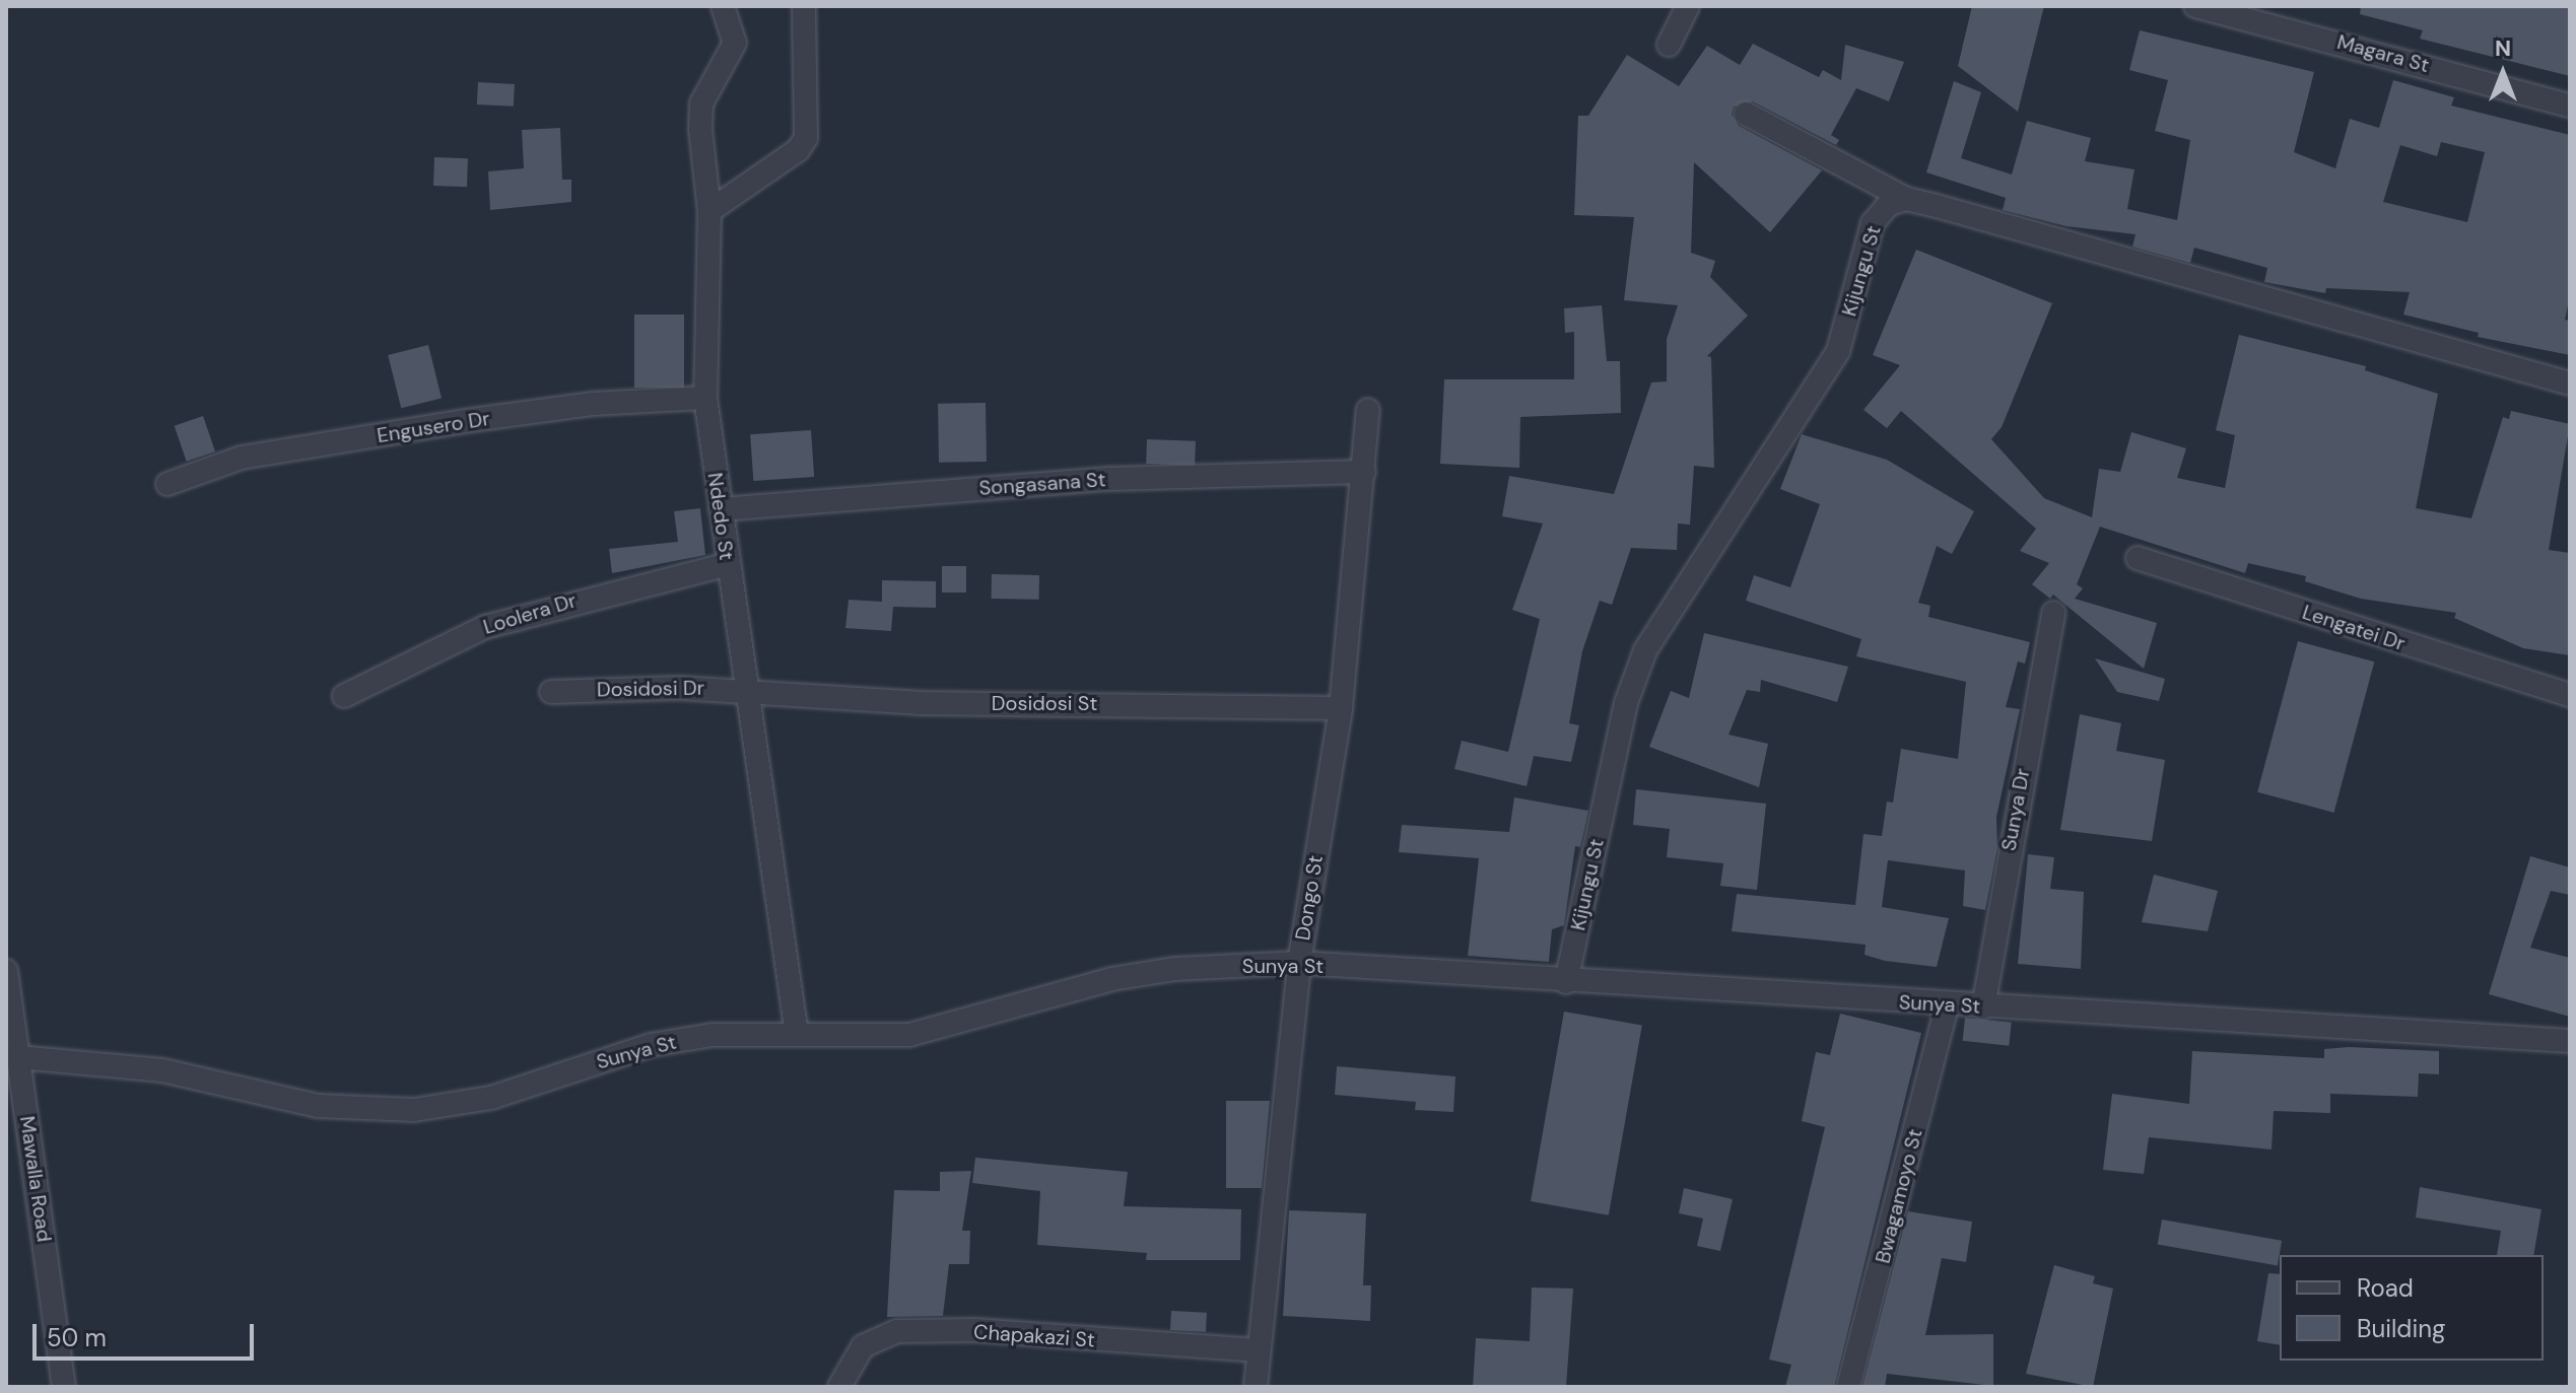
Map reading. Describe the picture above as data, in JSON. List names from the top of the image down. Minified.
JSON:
{"streets":{"street":["Magara St","Kijungu St","Engusero Dr","Songasana St","Ndedo St","Loolera Dr","Lengatei Dr","Dosidosi Dr","Dosidosi St","Sunya Dr","Dongo St","Sunya St","Mawalla Road","Bwagamoyo St","Chapakazi St"]},"crossings":[["Kijungu St","Sunya St"],["Engusero Dr","Ndedo St"],["Songasana St","Ndedo St"],["Songasana St","Dongo St"],["Ndedo St","Loolera Dr"],["Ndedo St","Dosidosi Dr"],["Ndedo St","Dosidosi St"],["Ndedo St","Sunya St"],["Dosidosi Dr","Dosidosi St"],["Dosidosi St","Dongo St"],["Sunya Dr","Sunya St"],["Dongo St","Sunya St"],["Dongo St","Chapakazi St"],["Sunya St","Mawalla Road"],["Sunya St","Bwagamoyo St"]],"legend":["Road","Building"],"scale_bar":"50 m","north":"top"}
